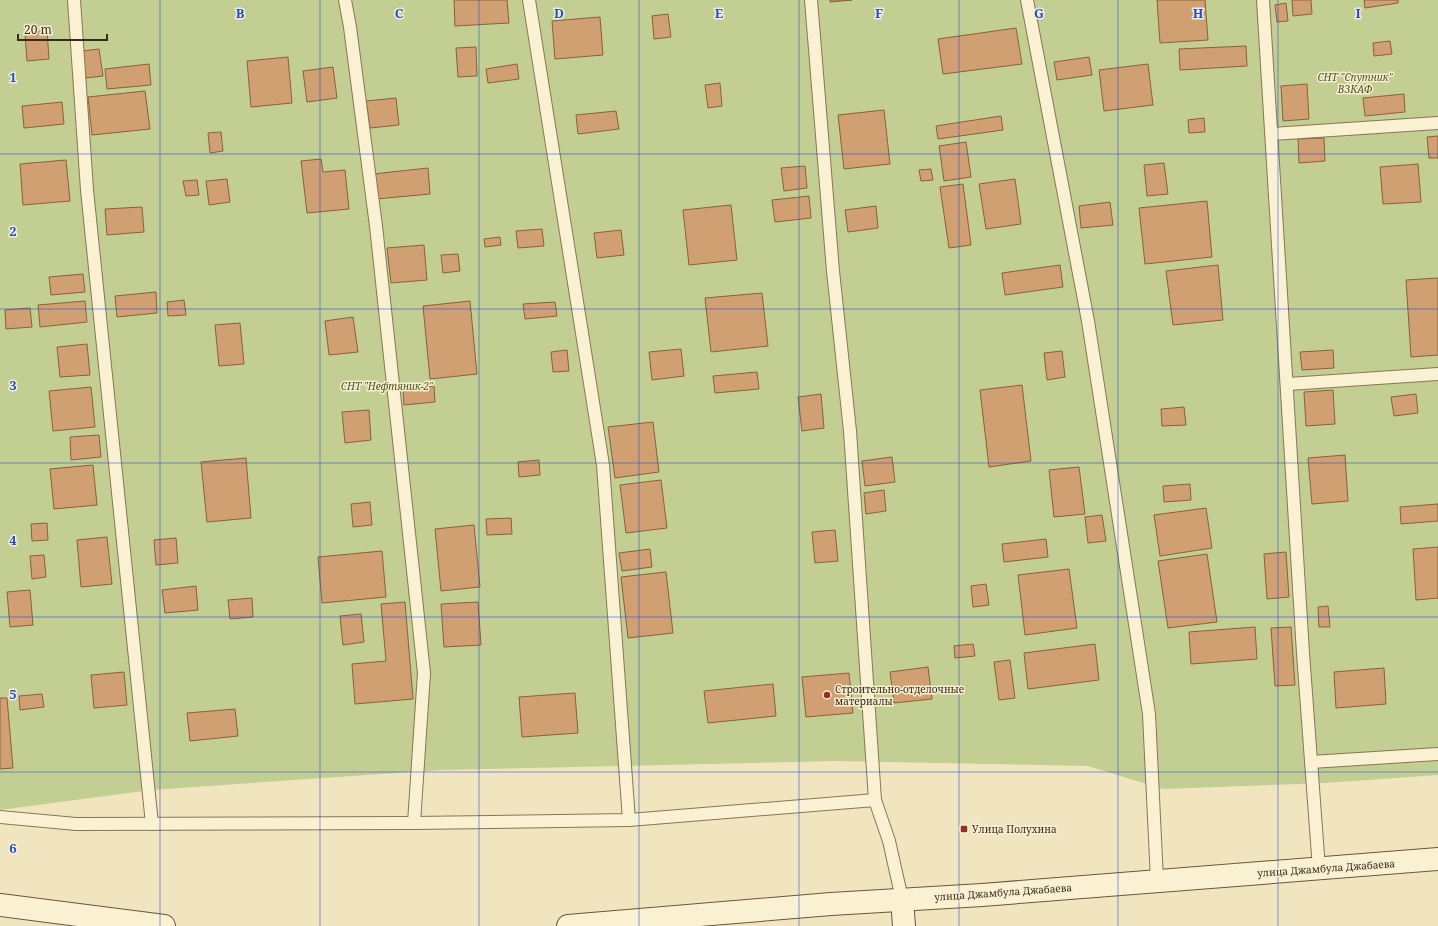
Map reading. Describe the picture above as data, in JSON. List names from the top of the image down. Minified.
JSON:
{"streets":{"main road":["улица Джамбула Джабаева"]},"parks":["СНТ \"Спутник\" ВЗКАФ","СНТ \"Нефтяник-2\""],"places":{"other":["Строительно-отделочные материалы"],"transit":["Улица Полухина"]},"scale_bar":"20 m","grid":{"columns":["B","C","D","E","F","G","H","I"],"rows":["1","2","3","4","5","6"]}}
